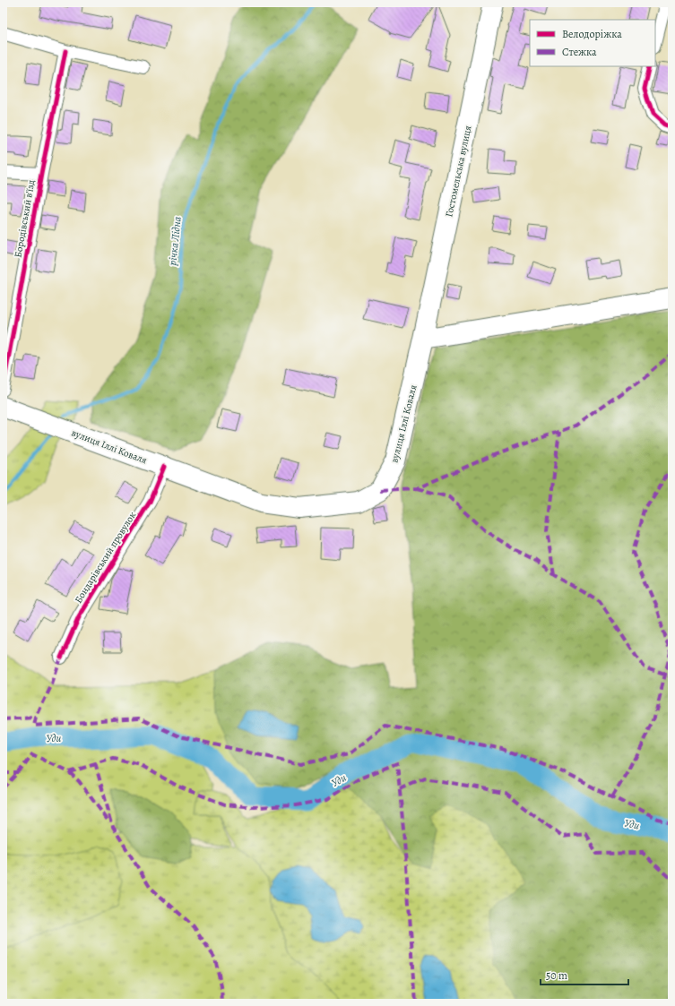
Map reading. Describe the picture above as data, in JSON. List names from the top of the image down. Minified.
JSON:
{"streets":{"main road":["Гостомельська вулиця","вулиця Іллі Коваля"],"street":["Бородівський в’їзд","Бондарівський провулок"]},"crossings":[["Гостомельська вулиця","вулиця Іллі Коваля"],["вулиця Іллі Коваля","Бондарівський провулок"]],"water":["річка Лідна","Уди"],"legend":["Велодоріжка","Стежка"],"scale_bar":"50 m"}
